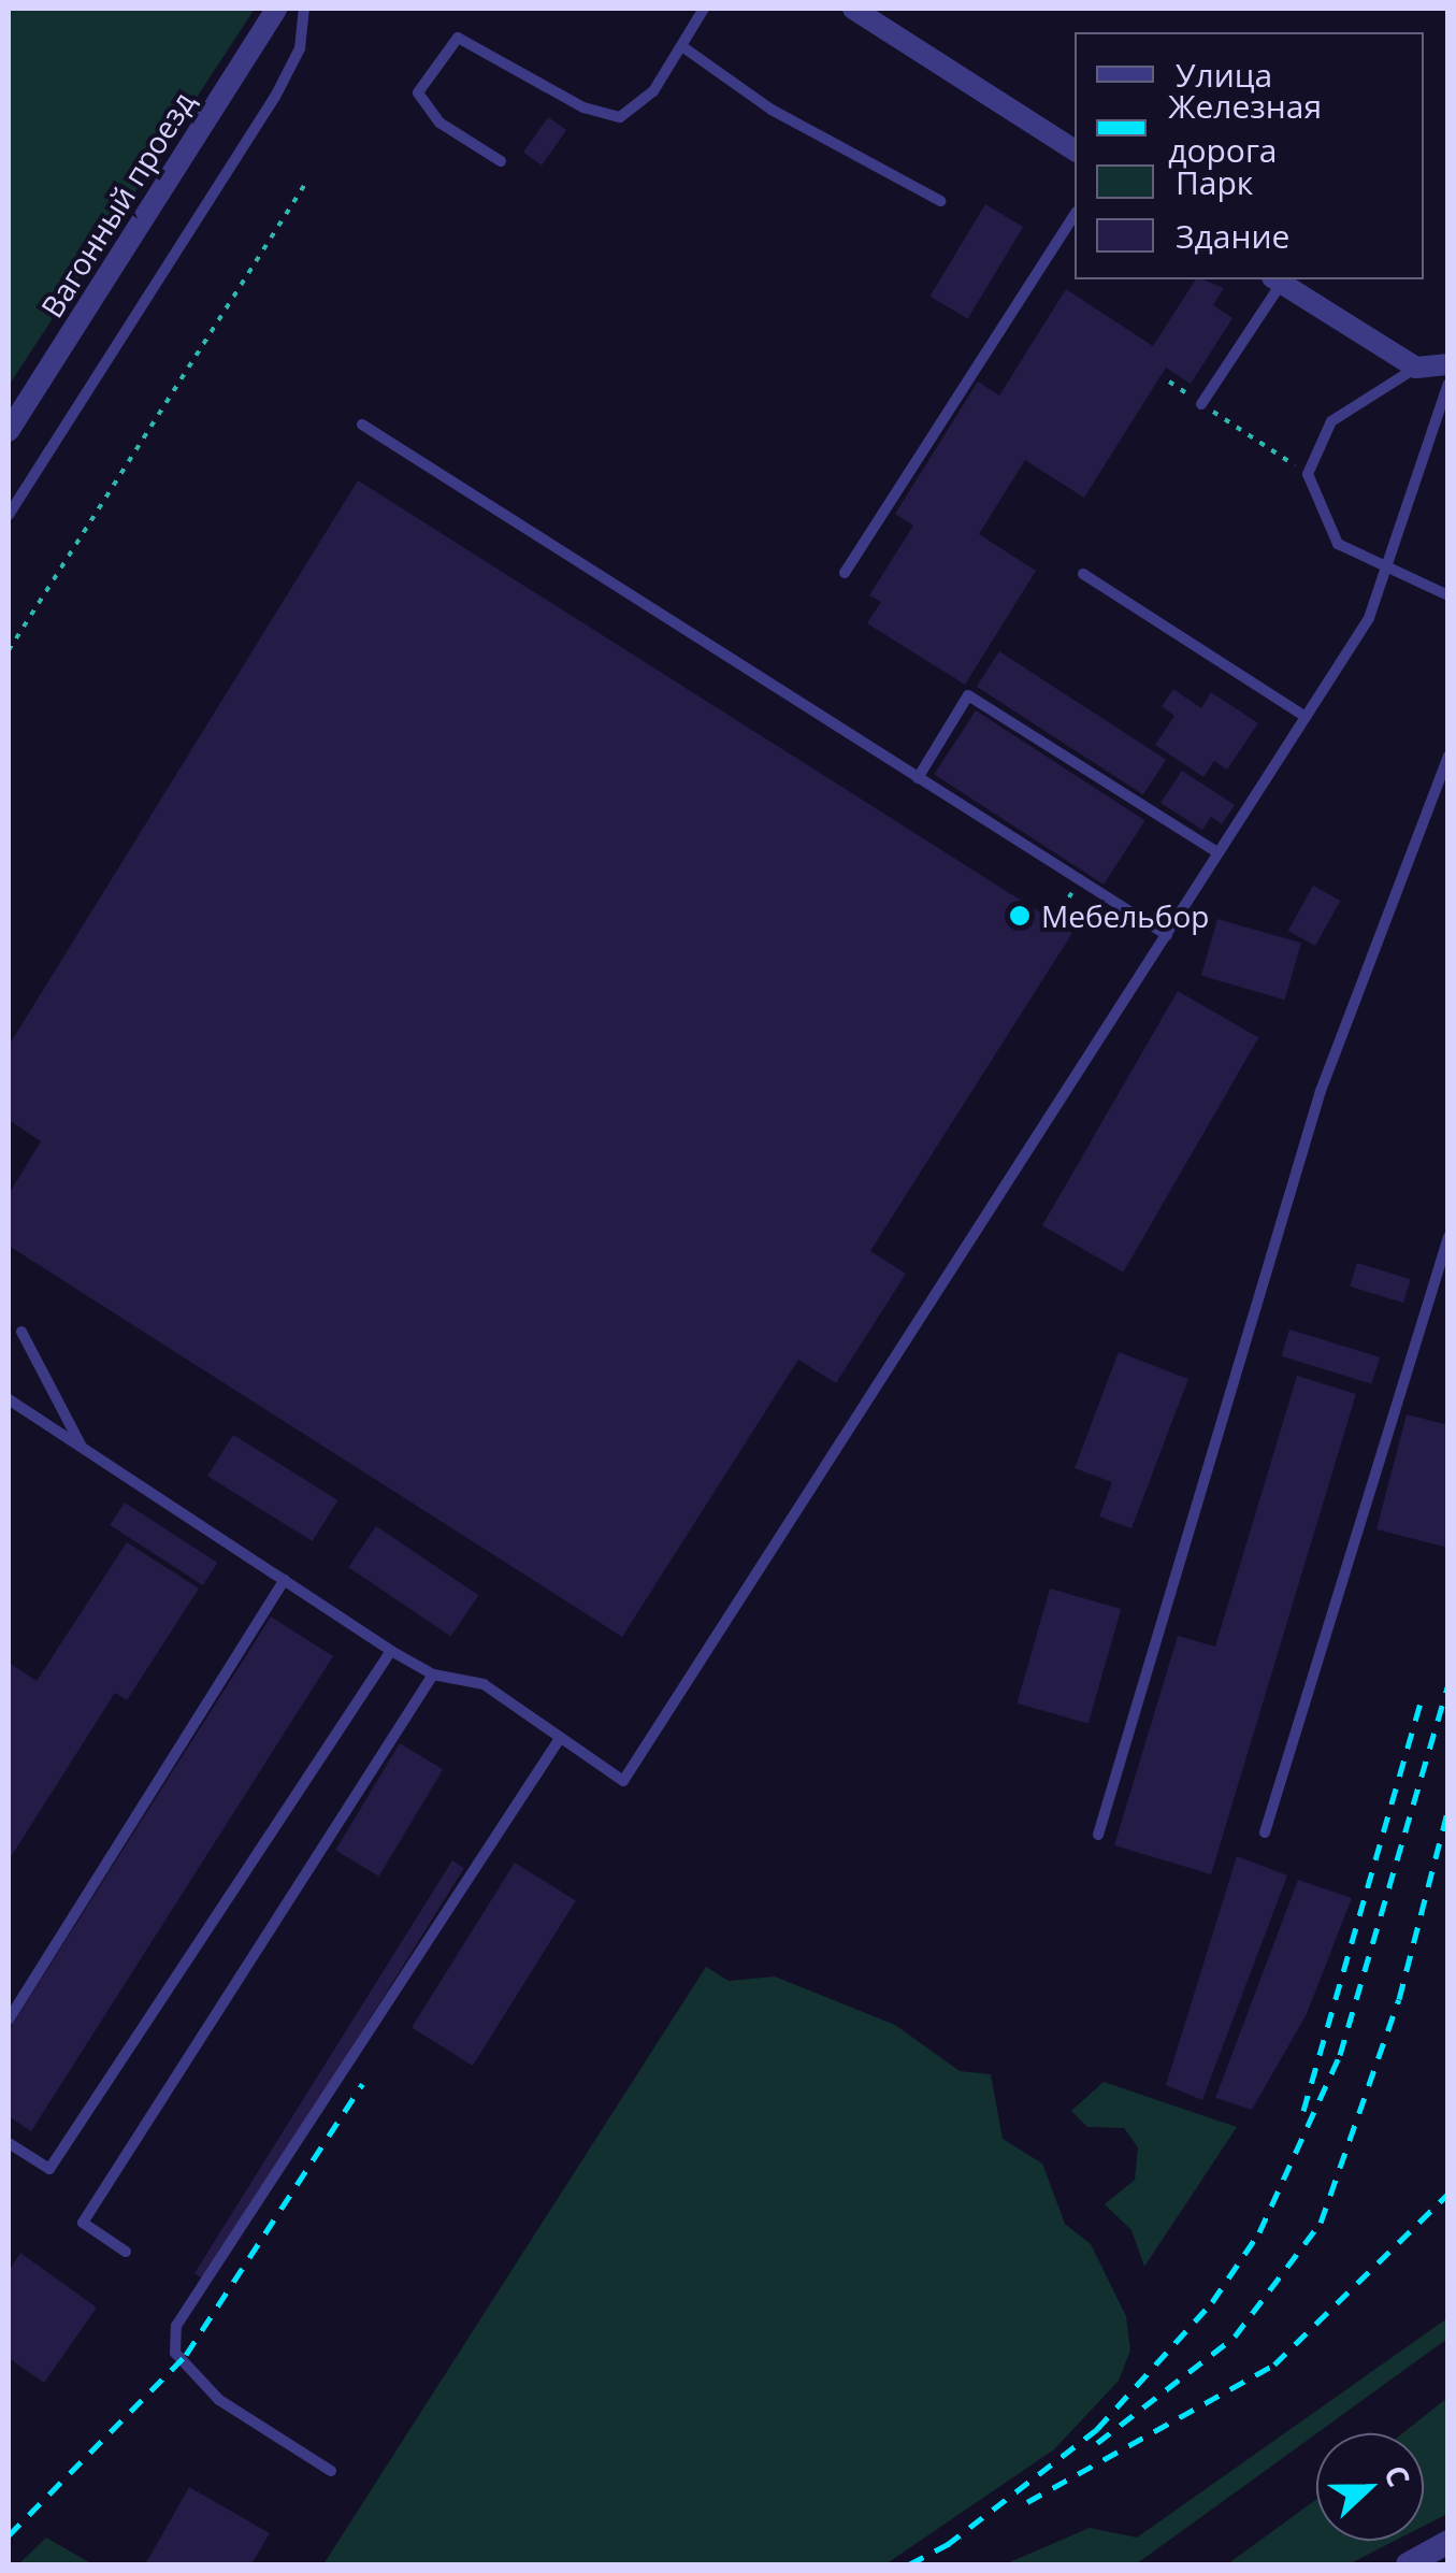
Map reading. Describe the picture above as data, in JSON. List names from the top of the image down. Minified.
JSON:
{"streets":{"street":["Вагонный проезд"]},"places":["Мебельбор"],"legend":["Улица","Железная дорога","Парк","Здание"],"north":"right"}
